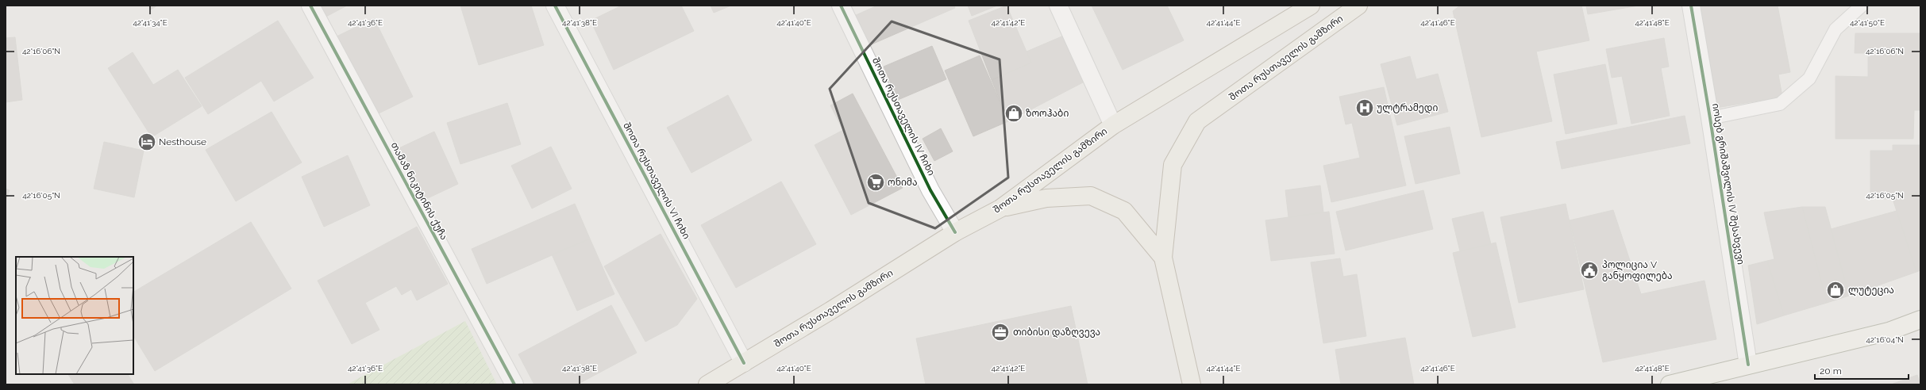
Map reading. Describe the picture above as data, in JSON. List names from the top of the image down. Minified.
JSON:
{"streets":{"main road":["შოთა რუსთაველის გამზირი"],"street":["შოთა რუსთაველის IV ჩიხი","შოთა რუსთაველის VI ჩიხი","იოსებ გრიშაშვილის IV შესახვევი","თამაზ ნიკიტინის ქუჩა"]},"crossings":[["შოთა რუსთაველის გამზირი","შოთა რუსთაველის IV ჩიხი"],["შოთა რუსთაველის გამზირი","შოთა რუსთაველის VI ჩიხი"]],"places":{"hospital":["ულტრამედი"],"shop":["ზოოჰაბი","ლუტეცია"],"hotel":["Nesthouse"],"supermarket":["ონიმა"],"public building":["პოლიცია V განყოფილება"],"office":["თიბისი დაზღვევა"]},"scale_bar":"20 m","coordinates":["42°41'34\"E","42°41'36\"E","42°41'38\"E","42°41'40\"E","42°41'42\"E","42°41'44\"E","42°41'46\"E","42°41'48\"E","42°41'50\"E","42°16'06\"N","42°16'05\"N","42°16'04\"N"]}
